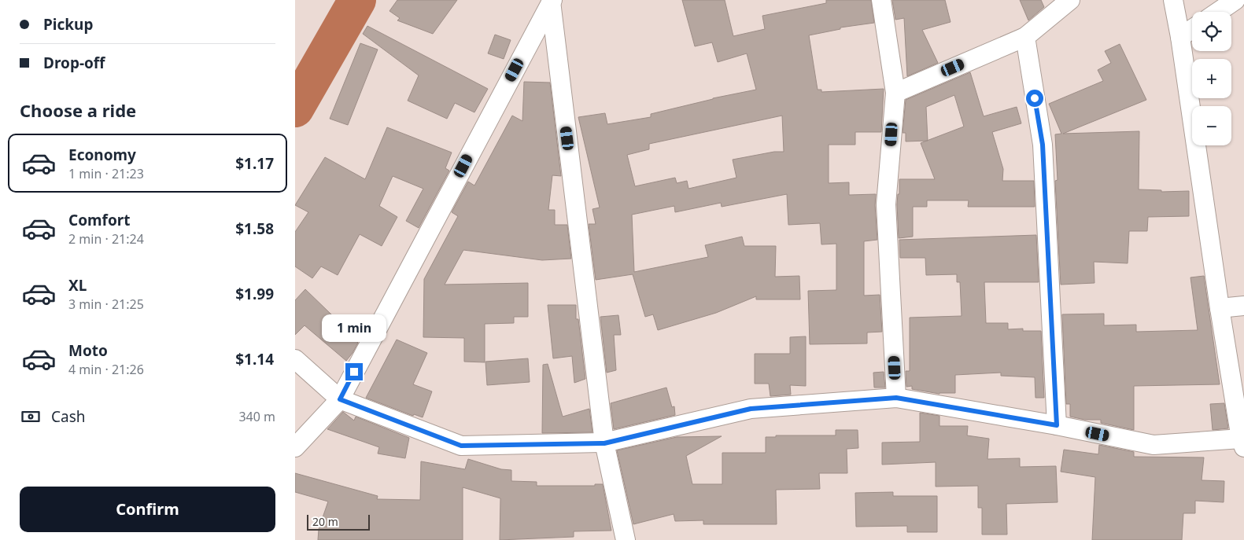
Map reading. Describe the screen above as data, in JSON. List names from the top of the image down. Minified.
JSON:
{"scale_bar":"20 m","page":{"banner":["Pickup","Drop-off"],"map_buttons":["+","−"],"heading":"Choose a ride","list":[{"name":"Economy","note":"1 min · 21:23","value":"$1.17"},{"name":"Comfort","note":"2 min · 21:24","value":"$1.58"},{"name":"XL","note":"3 min · 21:25","value":"$1.99"},{"name":"Moto","note":"4 min · 21:26","value":"$1.14"}],"bubble":"1 min","pay":["Cash","340 m"],"buttons":"Confirm","scale":"20 m"}}
